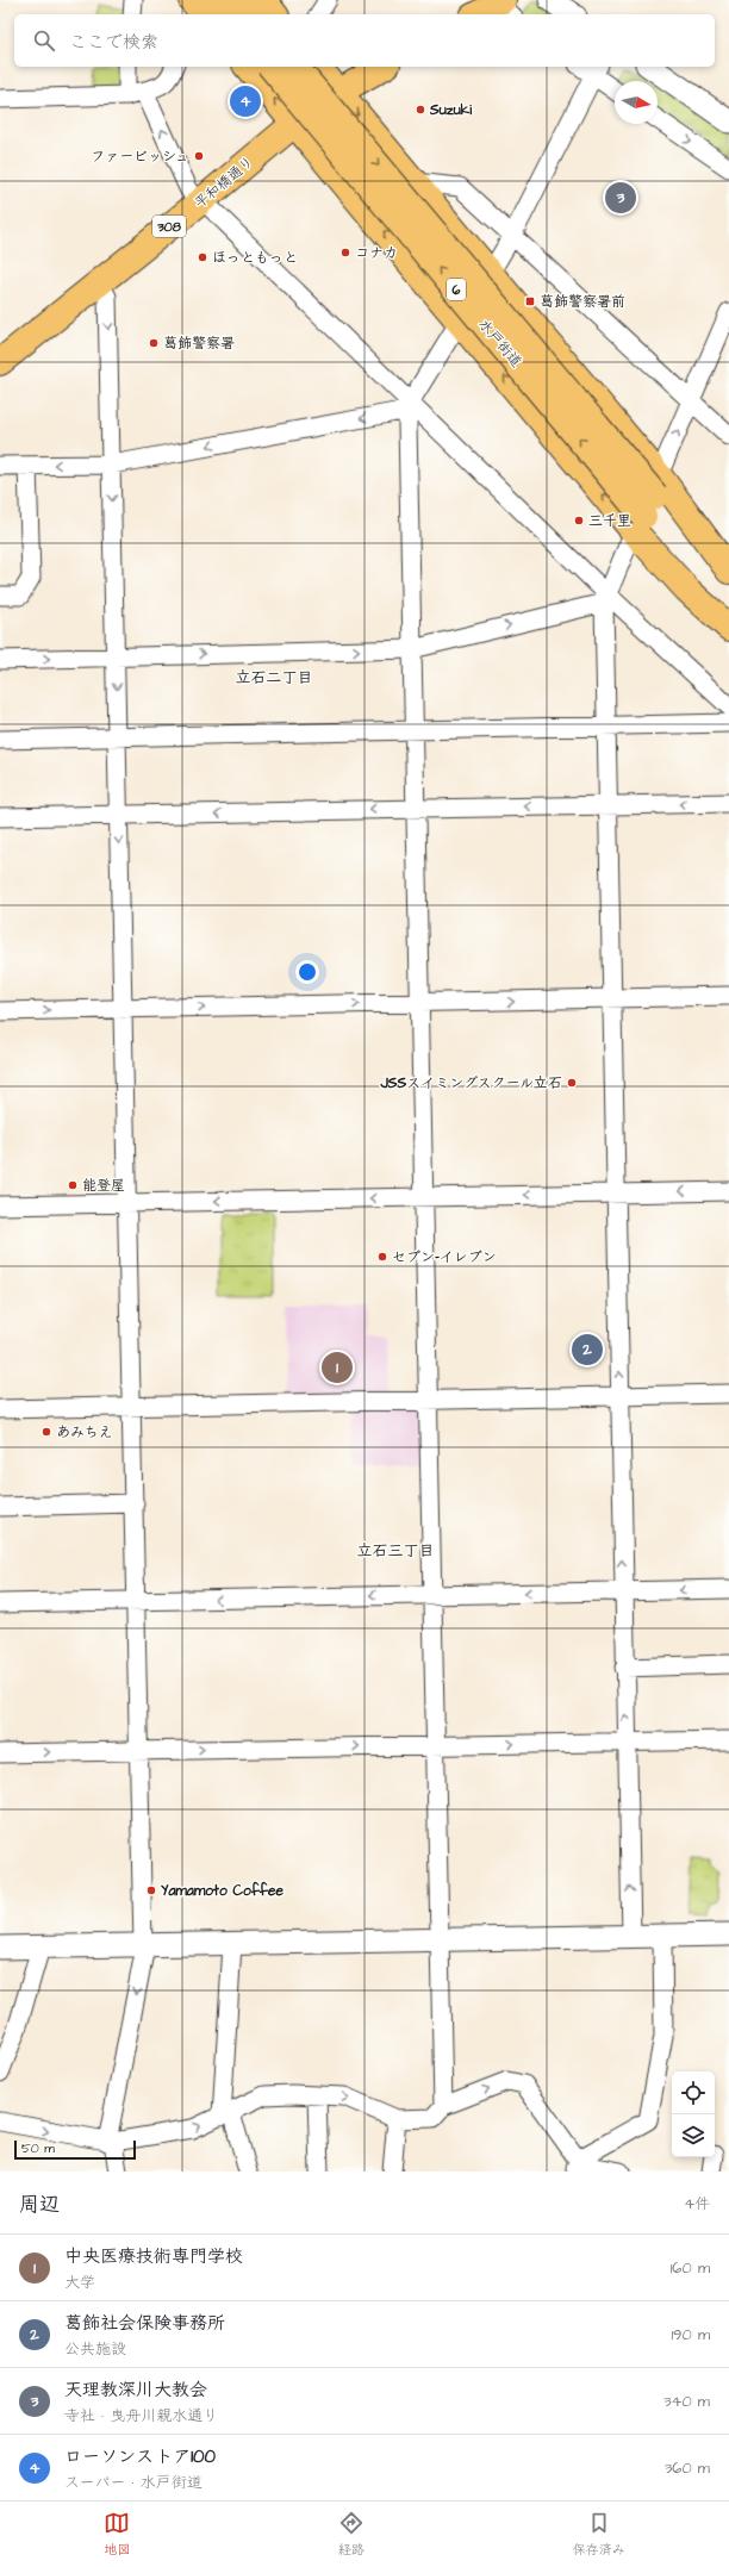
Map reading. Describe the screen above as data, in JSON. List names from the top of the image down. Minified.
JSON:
{"streets":{"main road":["平和橋通り","308","6","水戸街道"]},"districts":["立石二丁目","立石三丁目"],"places":{"other":["Suzuki","ファービッシュ","コナカ","ほっともっと","葛飾警察署","三千里","JSSスイミングスクール立石","能登屋","セブン-イレブン","あみちえ","Yamamoto Coffee"],"transit":["葛飾警察署前"]},"scale_bar":"50 m","north":"right","page":{"search":"ここで検索","pins":["4","3","2","1"],"scale":"50 m","heading":["周辺","4件"],"list":[{"mark":"1","name":"中央医療技術専門学校","note":"大学","value":"160 m"},{"mark":"2","name":"葛飾社会保険事務所","note":"公共施設","value":"190 m"},{"mark":"3","name":"天理教深川大教会","note":"寺社 · 曳舟川親水通り","value":"340 m"},{"mark":"4","name":"ローソンストア100","note":"スーパー · 水戸街道","value":"360 m"}],"nav":["地図","経路","保存済み"]}}
